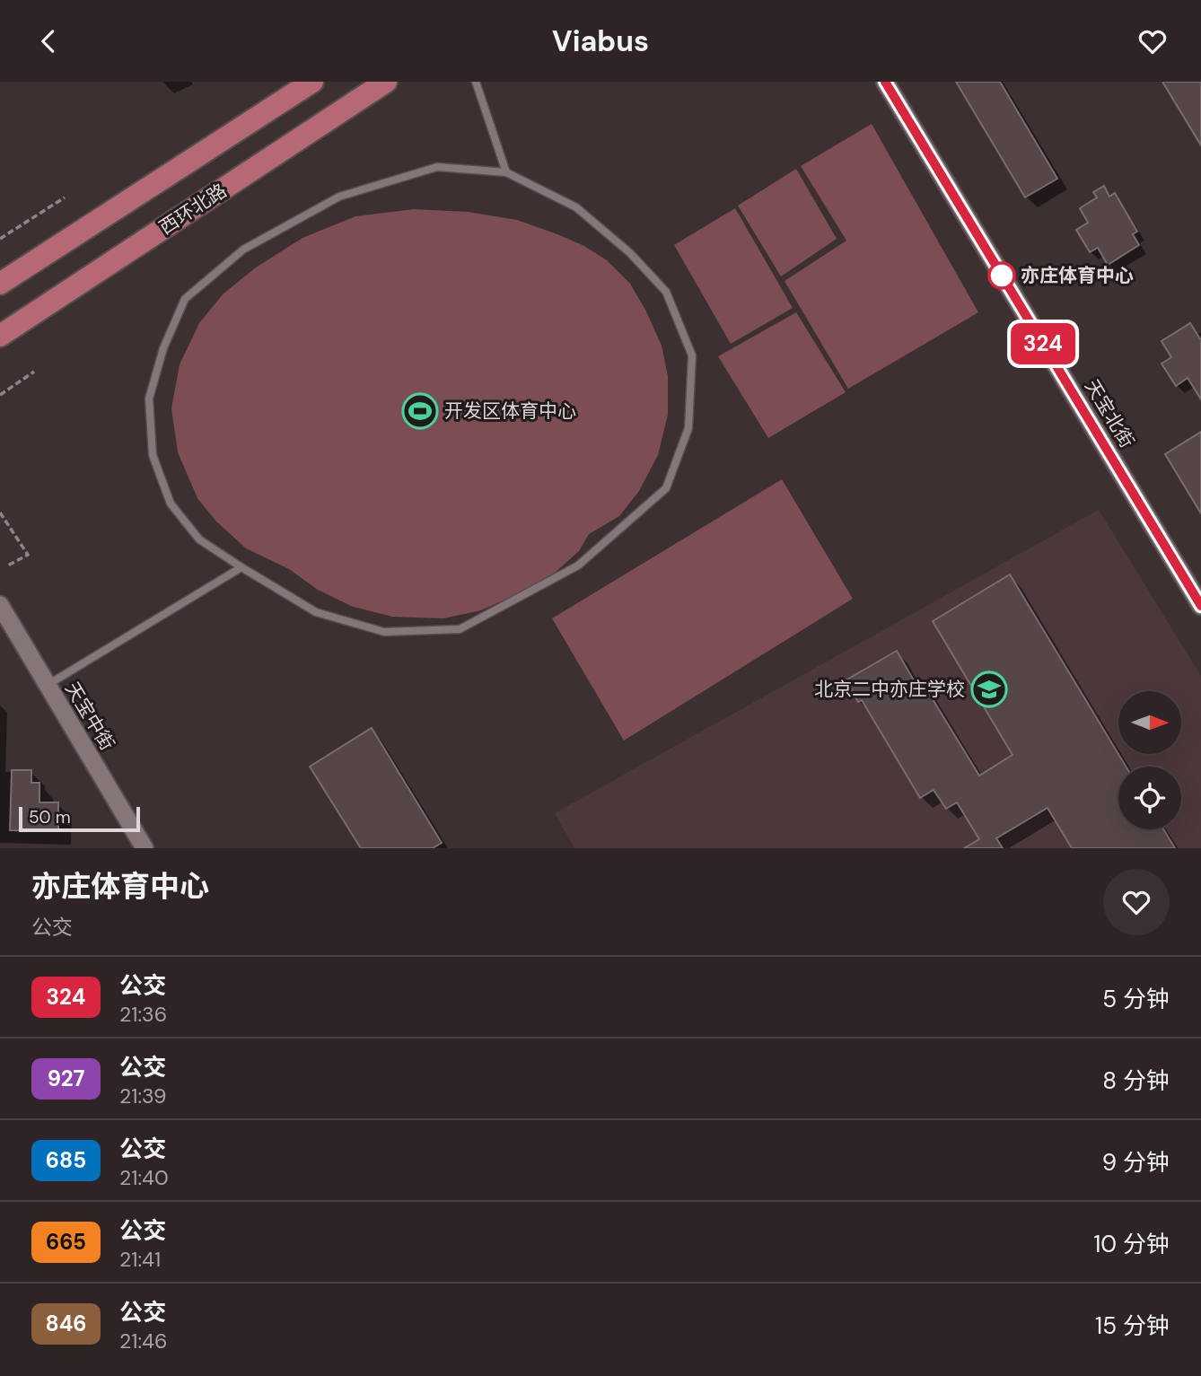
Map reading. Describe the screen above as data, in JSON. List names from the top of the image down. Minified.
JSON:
{"streets":{"main road":["西环北路"],"street":["天宝北街","天宝中街"]},"places":{"other":["亦庄体育中心"],"sports":["开发区体育中心"],"school or university":["北京二中亦庄学校"]},"lines":["bus line 324"],"scale_bar":"50 m","north":"right","page":{"header":"Viabus","on_map":"324","scale":"50 m","heading":["亦庄体育中心","公交"],"list":[{"mark":"324","name":"公交","note":"21:36","value":"5 分钟"},{"mark":"927","name":"公交","note":"21:39","value":"8 分钟"},{"mark":"685","name":"公交","note":"21:40","value":"9 分钟"},{"mark":"665","name":"公交","note":"21:41","value":"10 分钟"},{"mark":"846","name":"公交","note":"21:46","value":"15 分钟"}]}}
